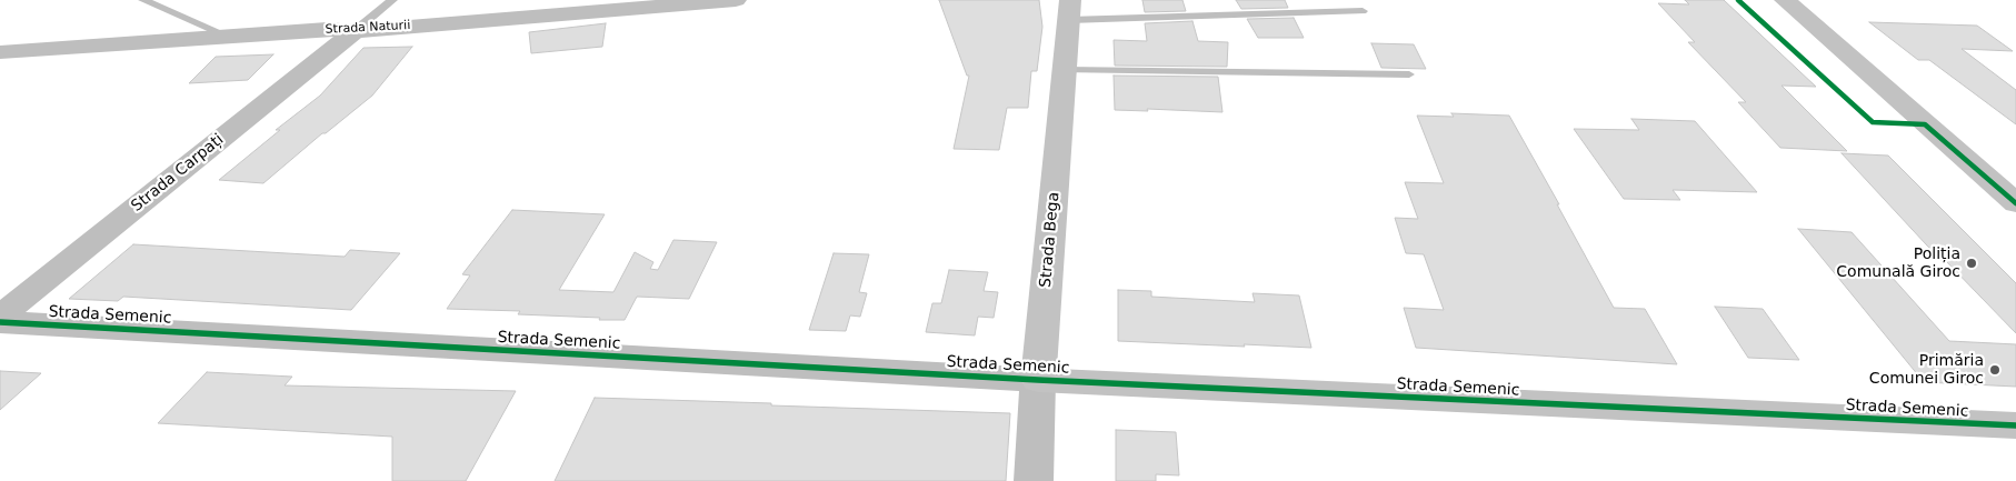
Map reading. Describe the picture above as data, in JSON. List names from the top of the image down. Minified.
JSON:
{"streets":{"street":["Strada Naturii","Strada Carpați","Strada Bega","Strada Semenic"]},"crossings":[["Strada Naturii","Strada Carpați"],["Strada Bega","Strada Semenic"]],"places":["Poliția Comunală Giroc","Primăria Comunei Giroc"]}
